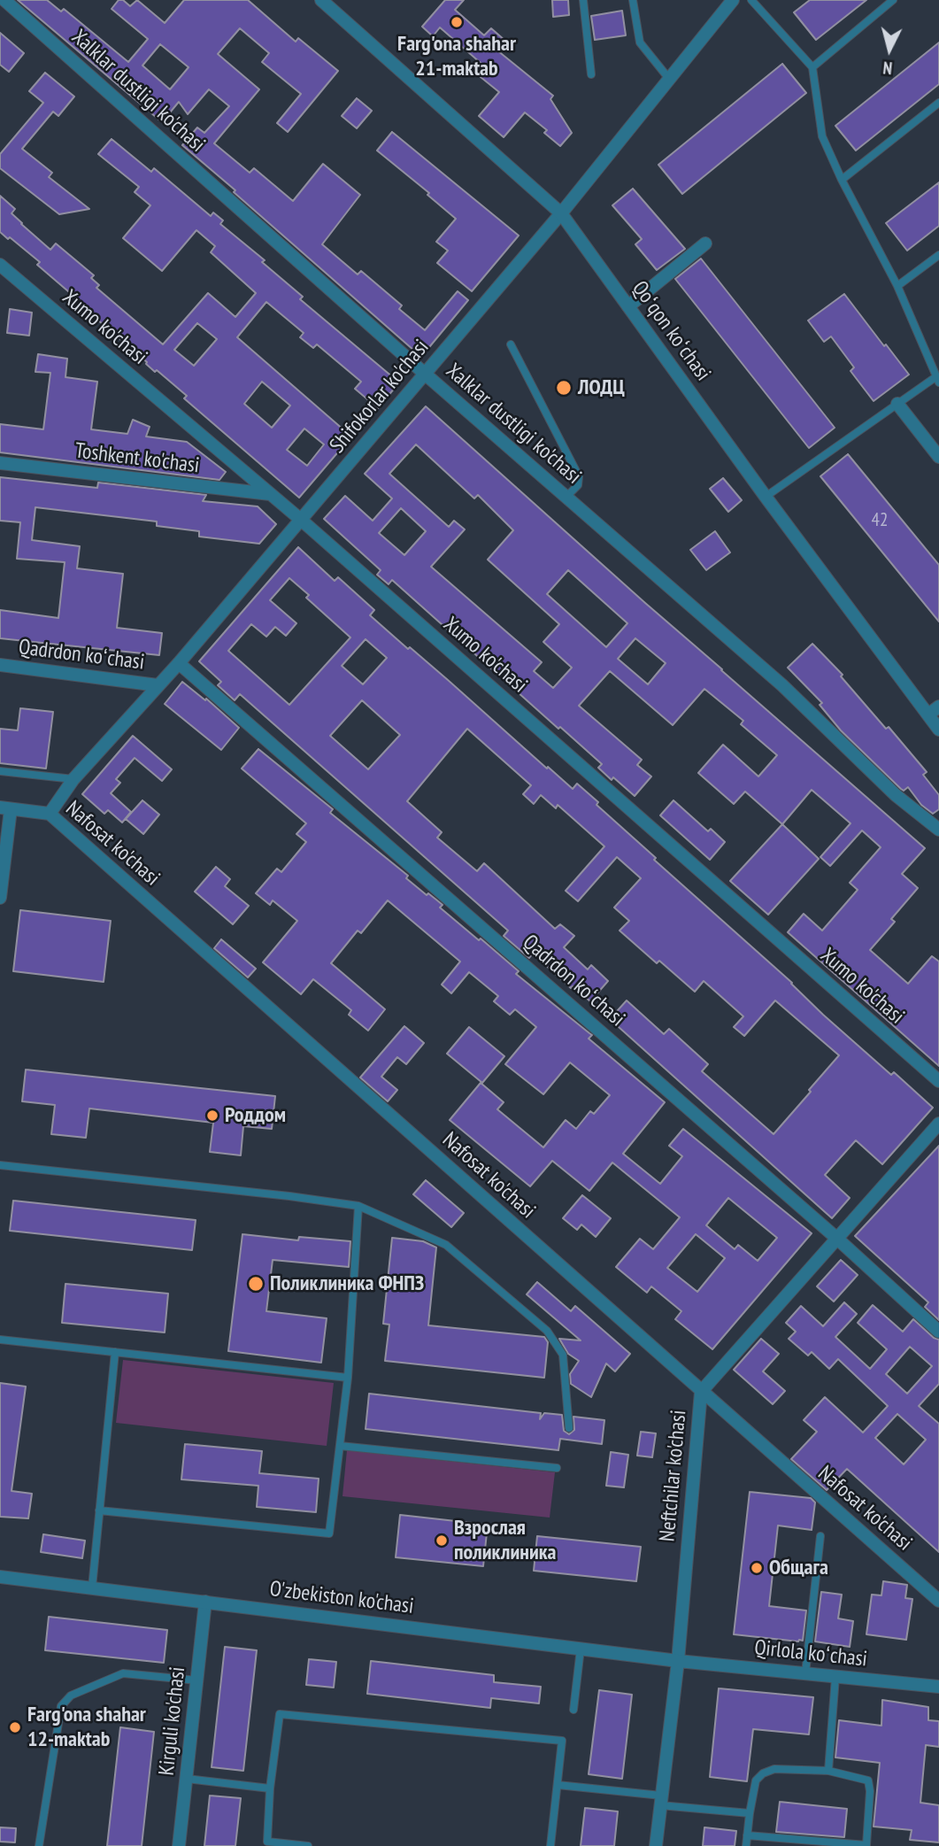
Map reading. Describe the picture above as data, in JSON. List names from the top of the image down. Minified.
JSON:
{"streets":{"street":["Xalklar dustligi ko'chasi","Xumo ko'chasi","Qoʻqon koʻchasi","Shifokorlar ko'chasi","Toshkent ko'chasi","Qadrdon koʻchasi","Nafosat ko'chasi","Neftchilar ko'chasi","O'zbekiston ko'chasi","Qirlola koʻchasi","Kirguli ko'chasi"]},"crossings":[["Xalklar dustligi ko'chasi","Shifokorlar ko'chasi"],["Xumo ko'chasi","Shifokorlar ko'chasi"],["Xumo ko'chasi","Toshkent ko'chasi"],["Qoʻqon koʻchasi","Shifokorlar ko'chasi"],["Shifokorlar ko'chasi","Qadrdon koʻchasi"],["Shifokorlar ko'chasi","Nafosat ko'chasi"],["Qadrdon koʻchasi","Neftchilar ko'chasi"],["Nafosat ko'chasi","Neftchilar ko'chasi"],["Neftchilar ko'chasi","O'zbekiston ko'chasi"],["Neftchilar ko'chasi","Qirlola koʻchasi"],["O'zbekiston ko'chasi","Qirlola koʻchasi"],["O'zbekiston ko'chasi","Kirguli ko'chasi"]],"places":["Farg'ona shahar 21-maktab","ЛОДЦ","Роддом","Поликлиника ФНПЗ","Взрослая поликлиника","Общага","Farg'ona shahar 12-maktab"],"house_numbers":["42"],"north":"bottom"}
